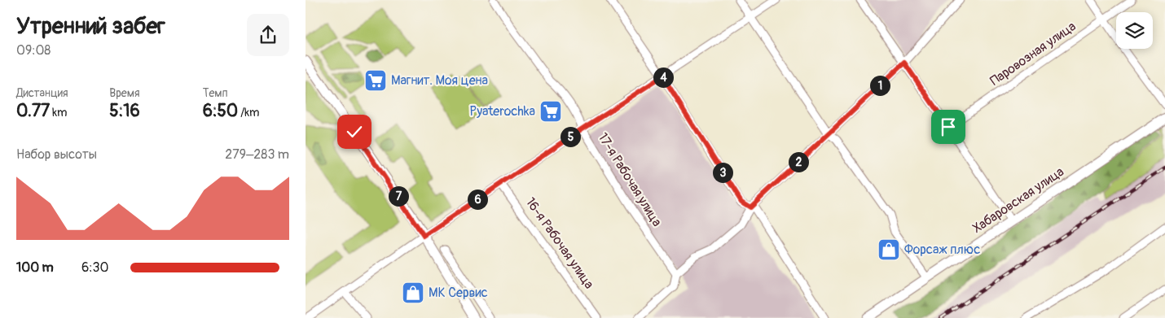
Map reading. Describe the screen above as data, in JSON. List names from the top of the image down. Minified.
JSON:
{"streets":{"main road":["Хабаровская улица"],"street":["Паровозная улица","17-я Рабочая улица","16-я Рабочая улица"]},"places":{"supermarket":["Магнит. Моя цена","Pyaterochka"],"shop":["Форсаж плюс","МК Сервис"]},"page":{"heading":["Утренний забег","09:08"],"pins":["4","1","5","2","3","7","6"],"stats":[["Дистанция","0.77 km"],["Время","5:16"],["Темп","6:50 /km"]],"chart":["Набор высоты","279–283 m"],"list":[{"name":"100 m","note":"6:30"}]}}
